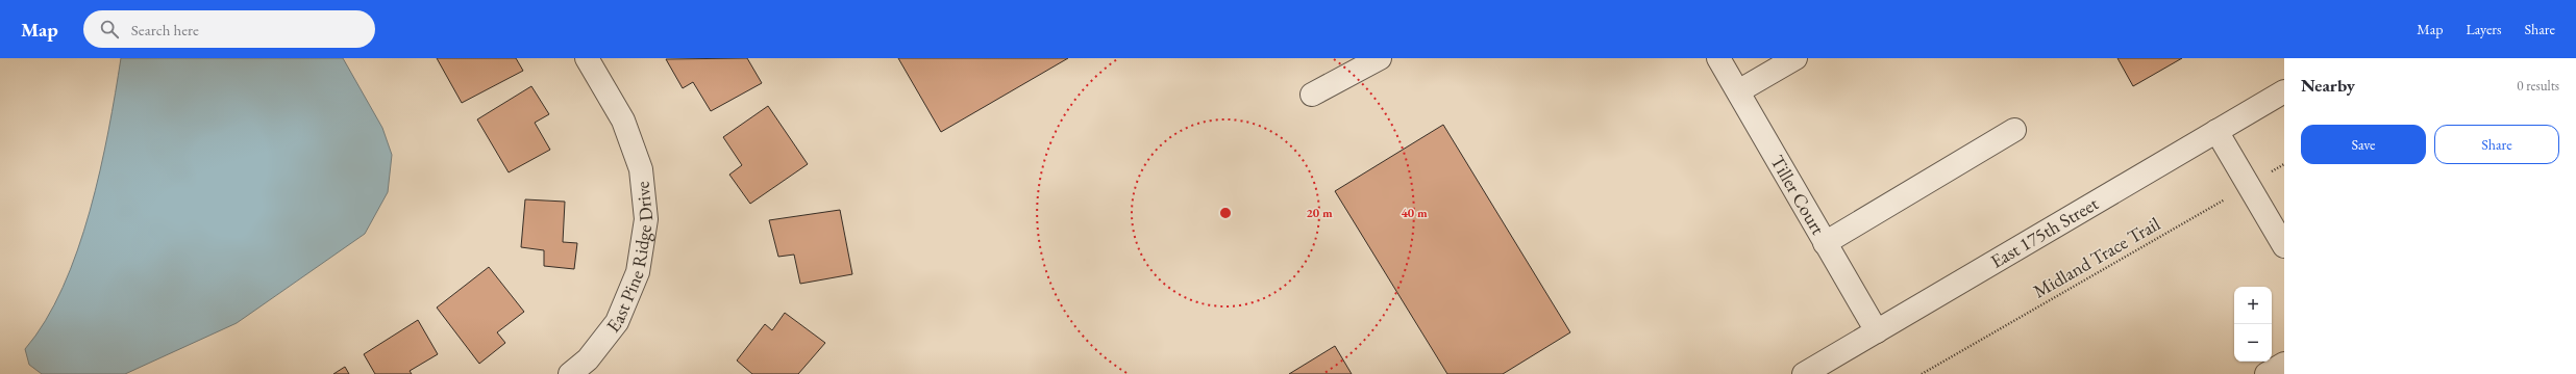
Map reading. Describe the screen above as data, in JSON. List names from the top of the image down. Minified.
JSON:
{"streets":{"street":["Tiller Court","East 175th Street","East Pine Ridge Drive"],"path":["Midland Trace Trail"]},"crossings":[["Tiller Court","East 175th Street"]],"page":{"header":"Map","search":"Search here","nav":["Map","Layers","Share"],"heading":["Nearby","0 results"],"buttons":["Save","Share"],"map_buttons":["+","−"]},"rings":["20 m","40 m"]}
